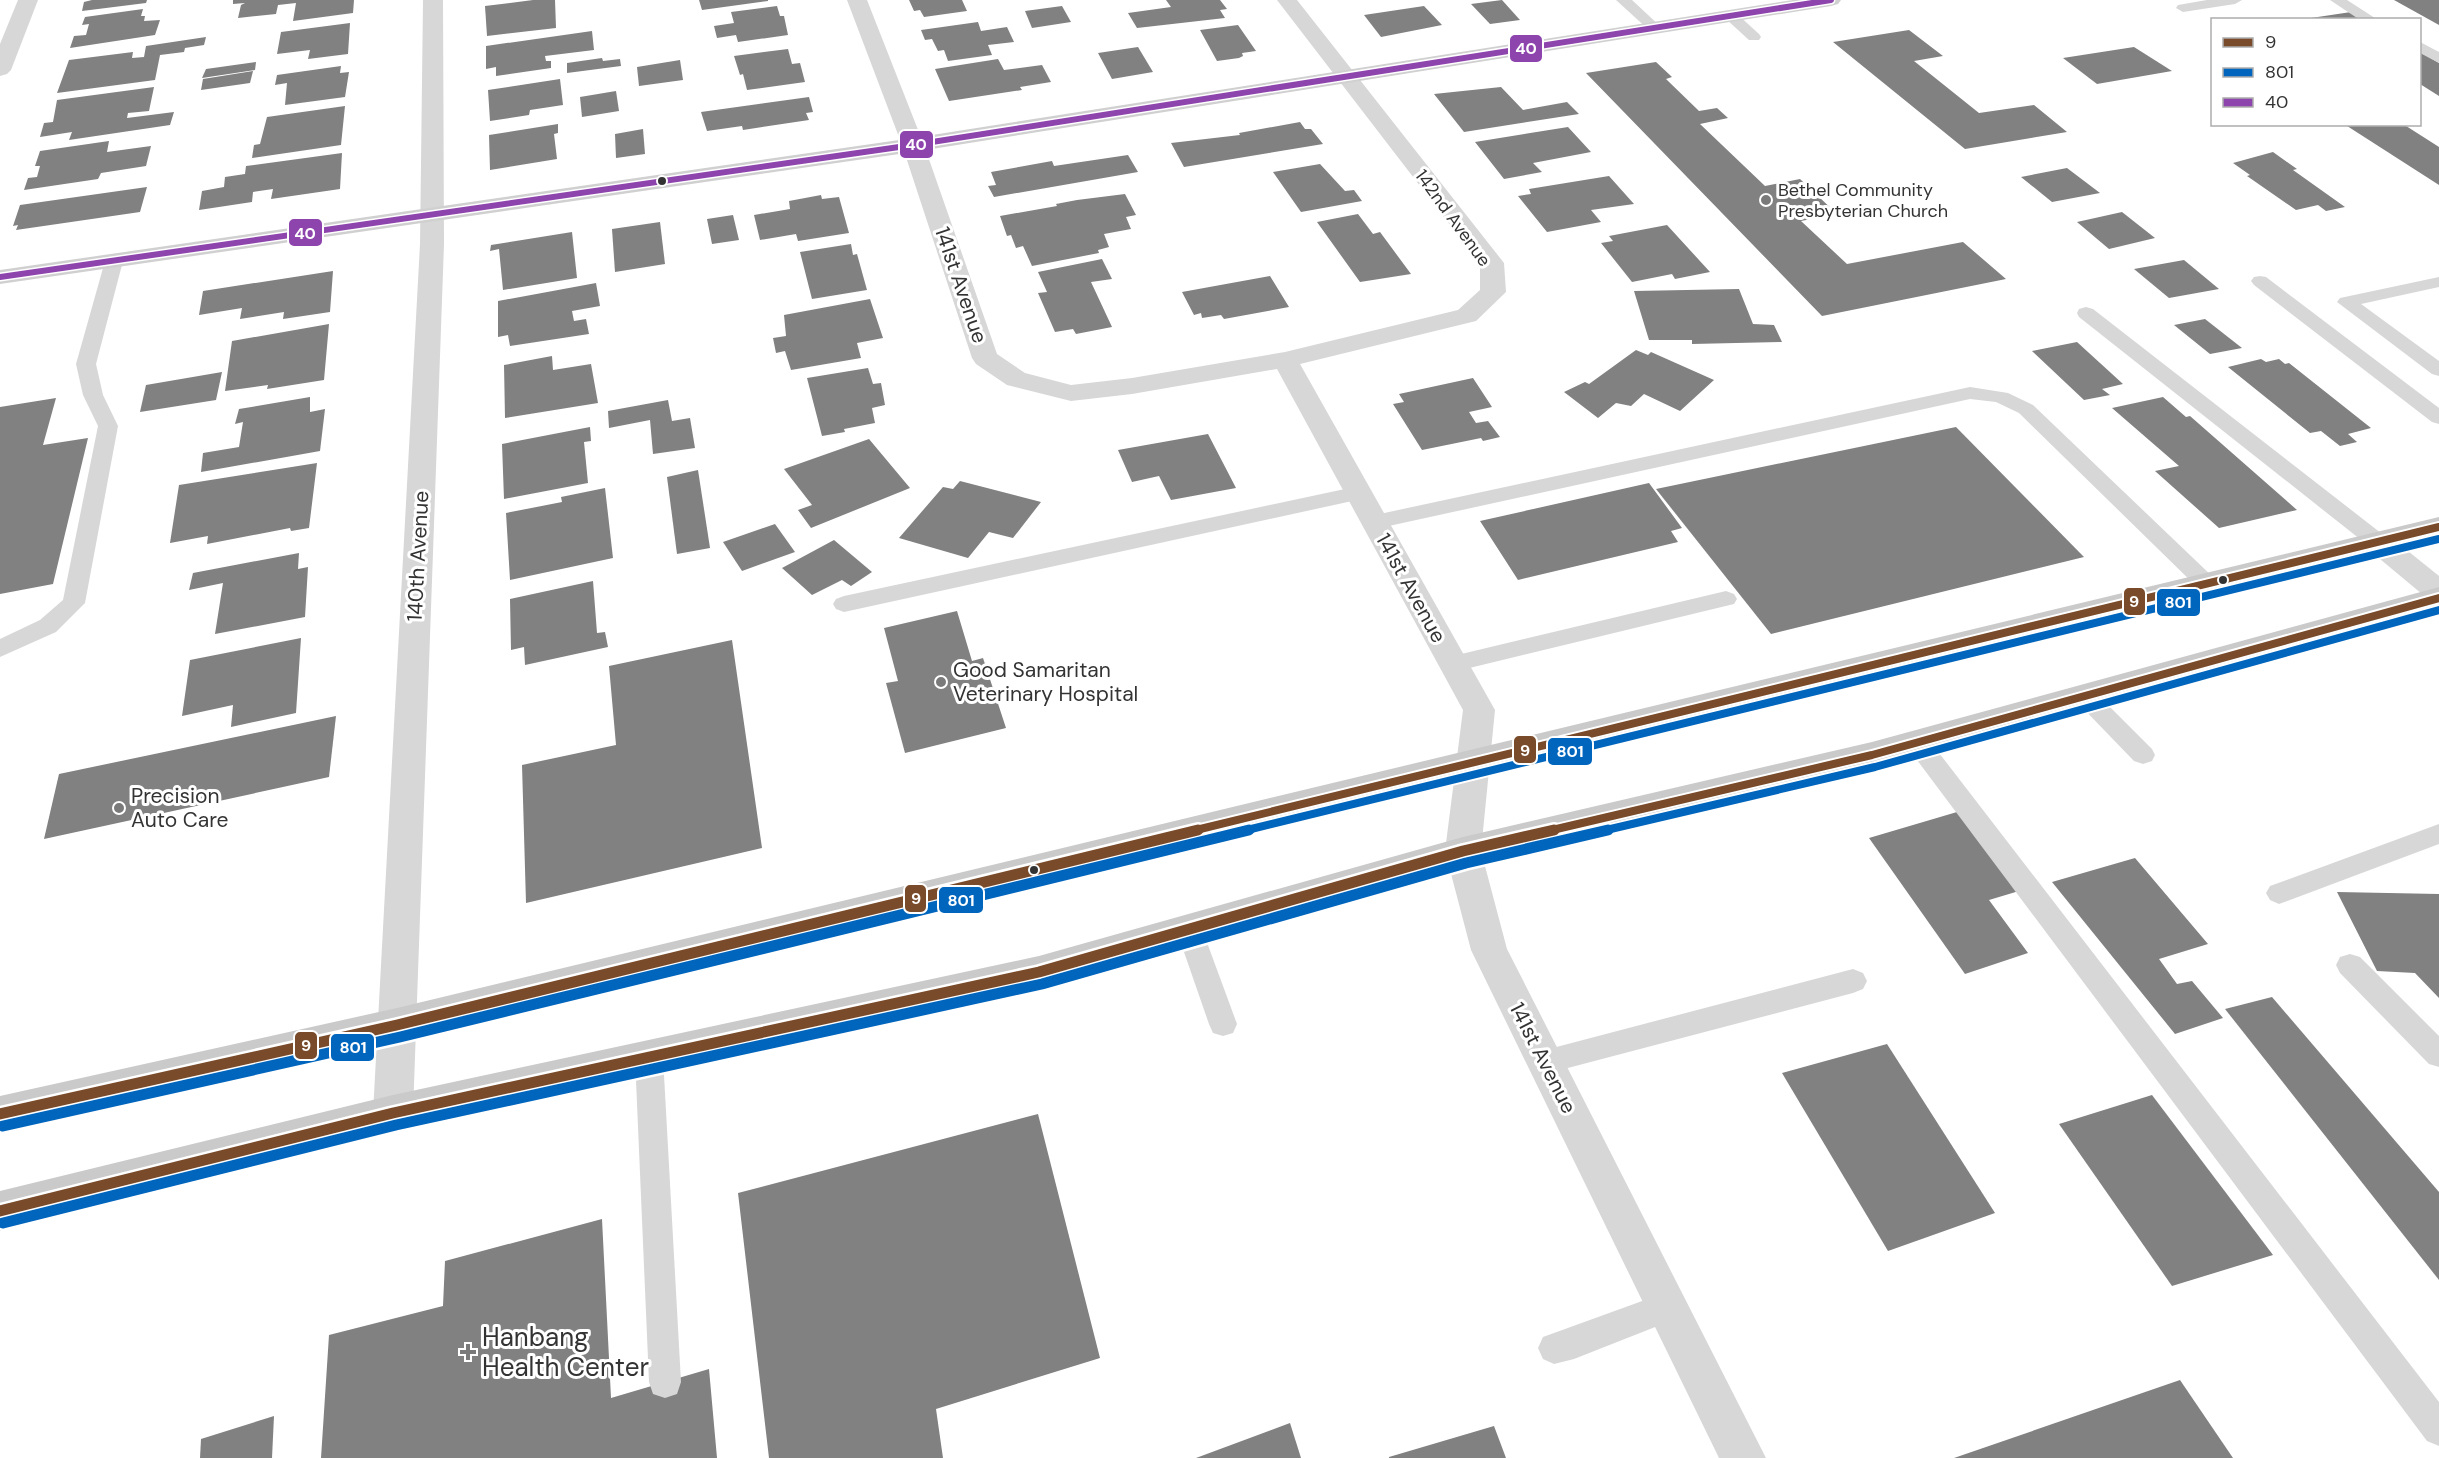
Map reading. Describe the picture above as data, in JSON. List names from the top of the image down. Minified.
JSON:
{"streets":{"street":["142nd Avenue","141st Avenue","140th Avenue"]},"crossings":[["142nd Avenue","141st Avenue"]],"places":{"other":["Bethel Community Presbyterian Church","Good Samaritan Veterinary Hospital","Precision Auto Care"],"health":["Hanbang Health Center"]},"lines":["transit line 40","transit line 9","transit line 801"],"legend":["9","801","40"]}
